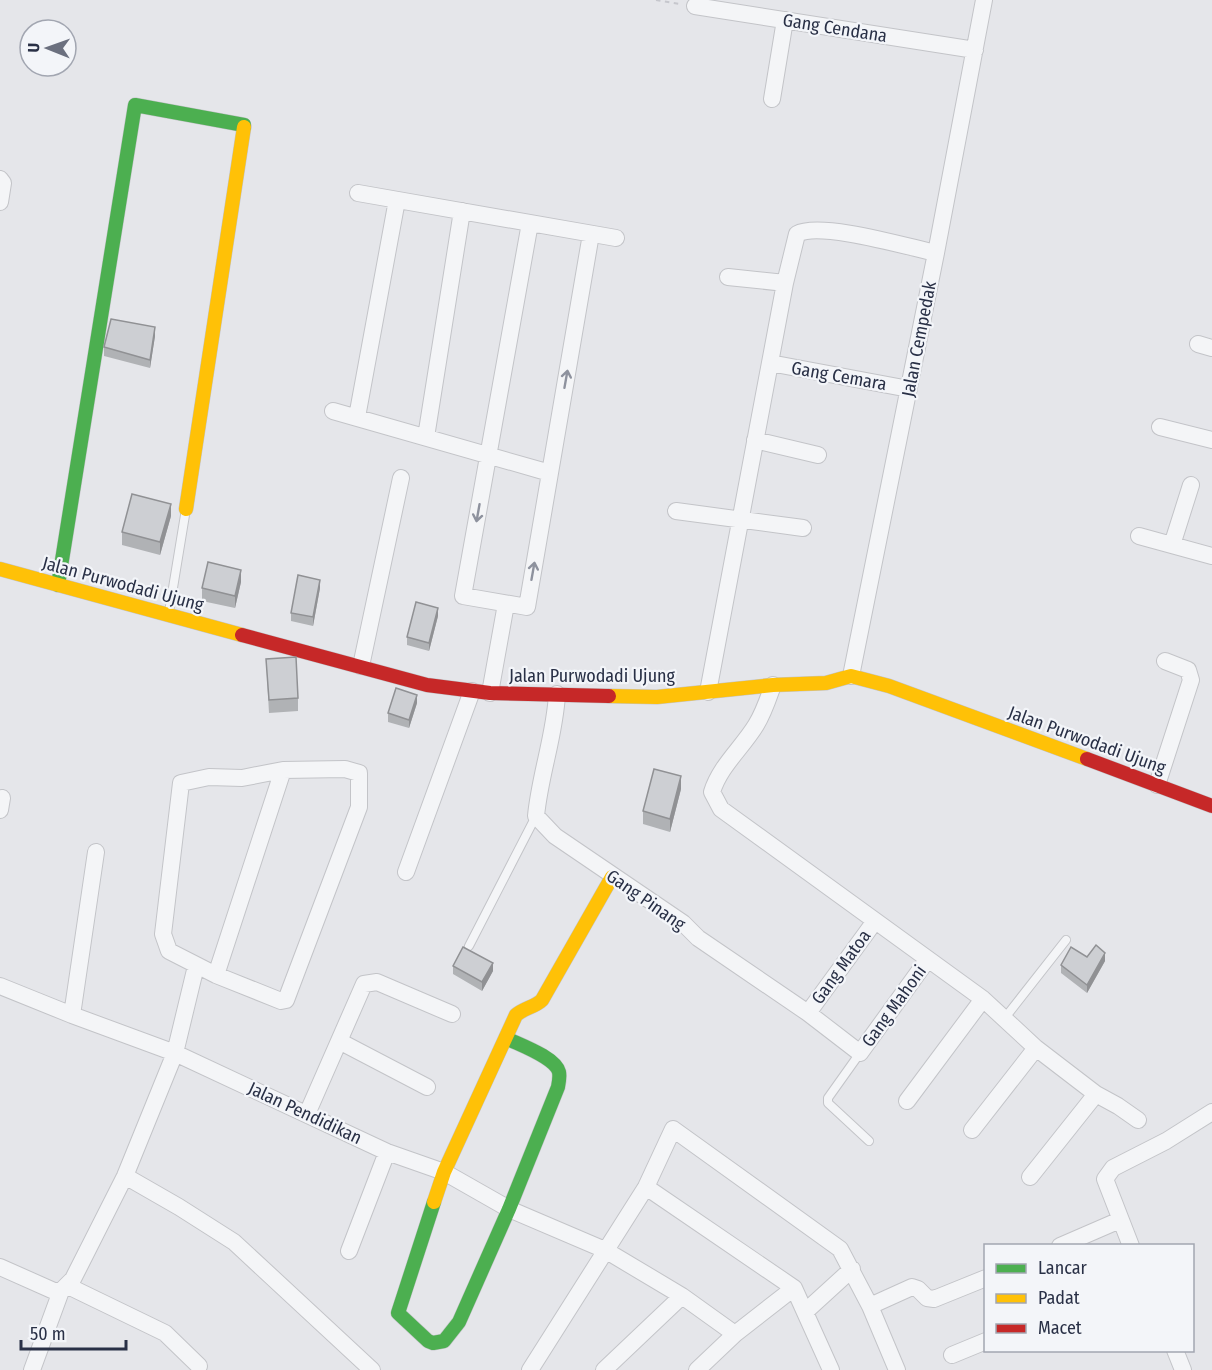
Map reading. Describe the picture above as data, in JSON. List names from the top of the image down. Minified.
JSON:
{"streets":{"street":["Gang Cendana","Jalan Cempedak","Gang Cemara","Jalan Purwodadi Ujung","Gang Pinang","Gang Matoa","Gang Mahoni","Jalan Pendidikan"]},"crossings":[["Gang Cendana","Jalan Cempedak"],["Jalan Cempedak","Gang Cemara"],["Jalan Cempedak","Jalan Purwodadi Ujung"],["Gang Pinang","Gang Matoa"],["Gang Pinang","Gang Mahoni"]],"legend":["Lancar","Padat","Macet"],"scale_bar":"50 m","north":"left"}
